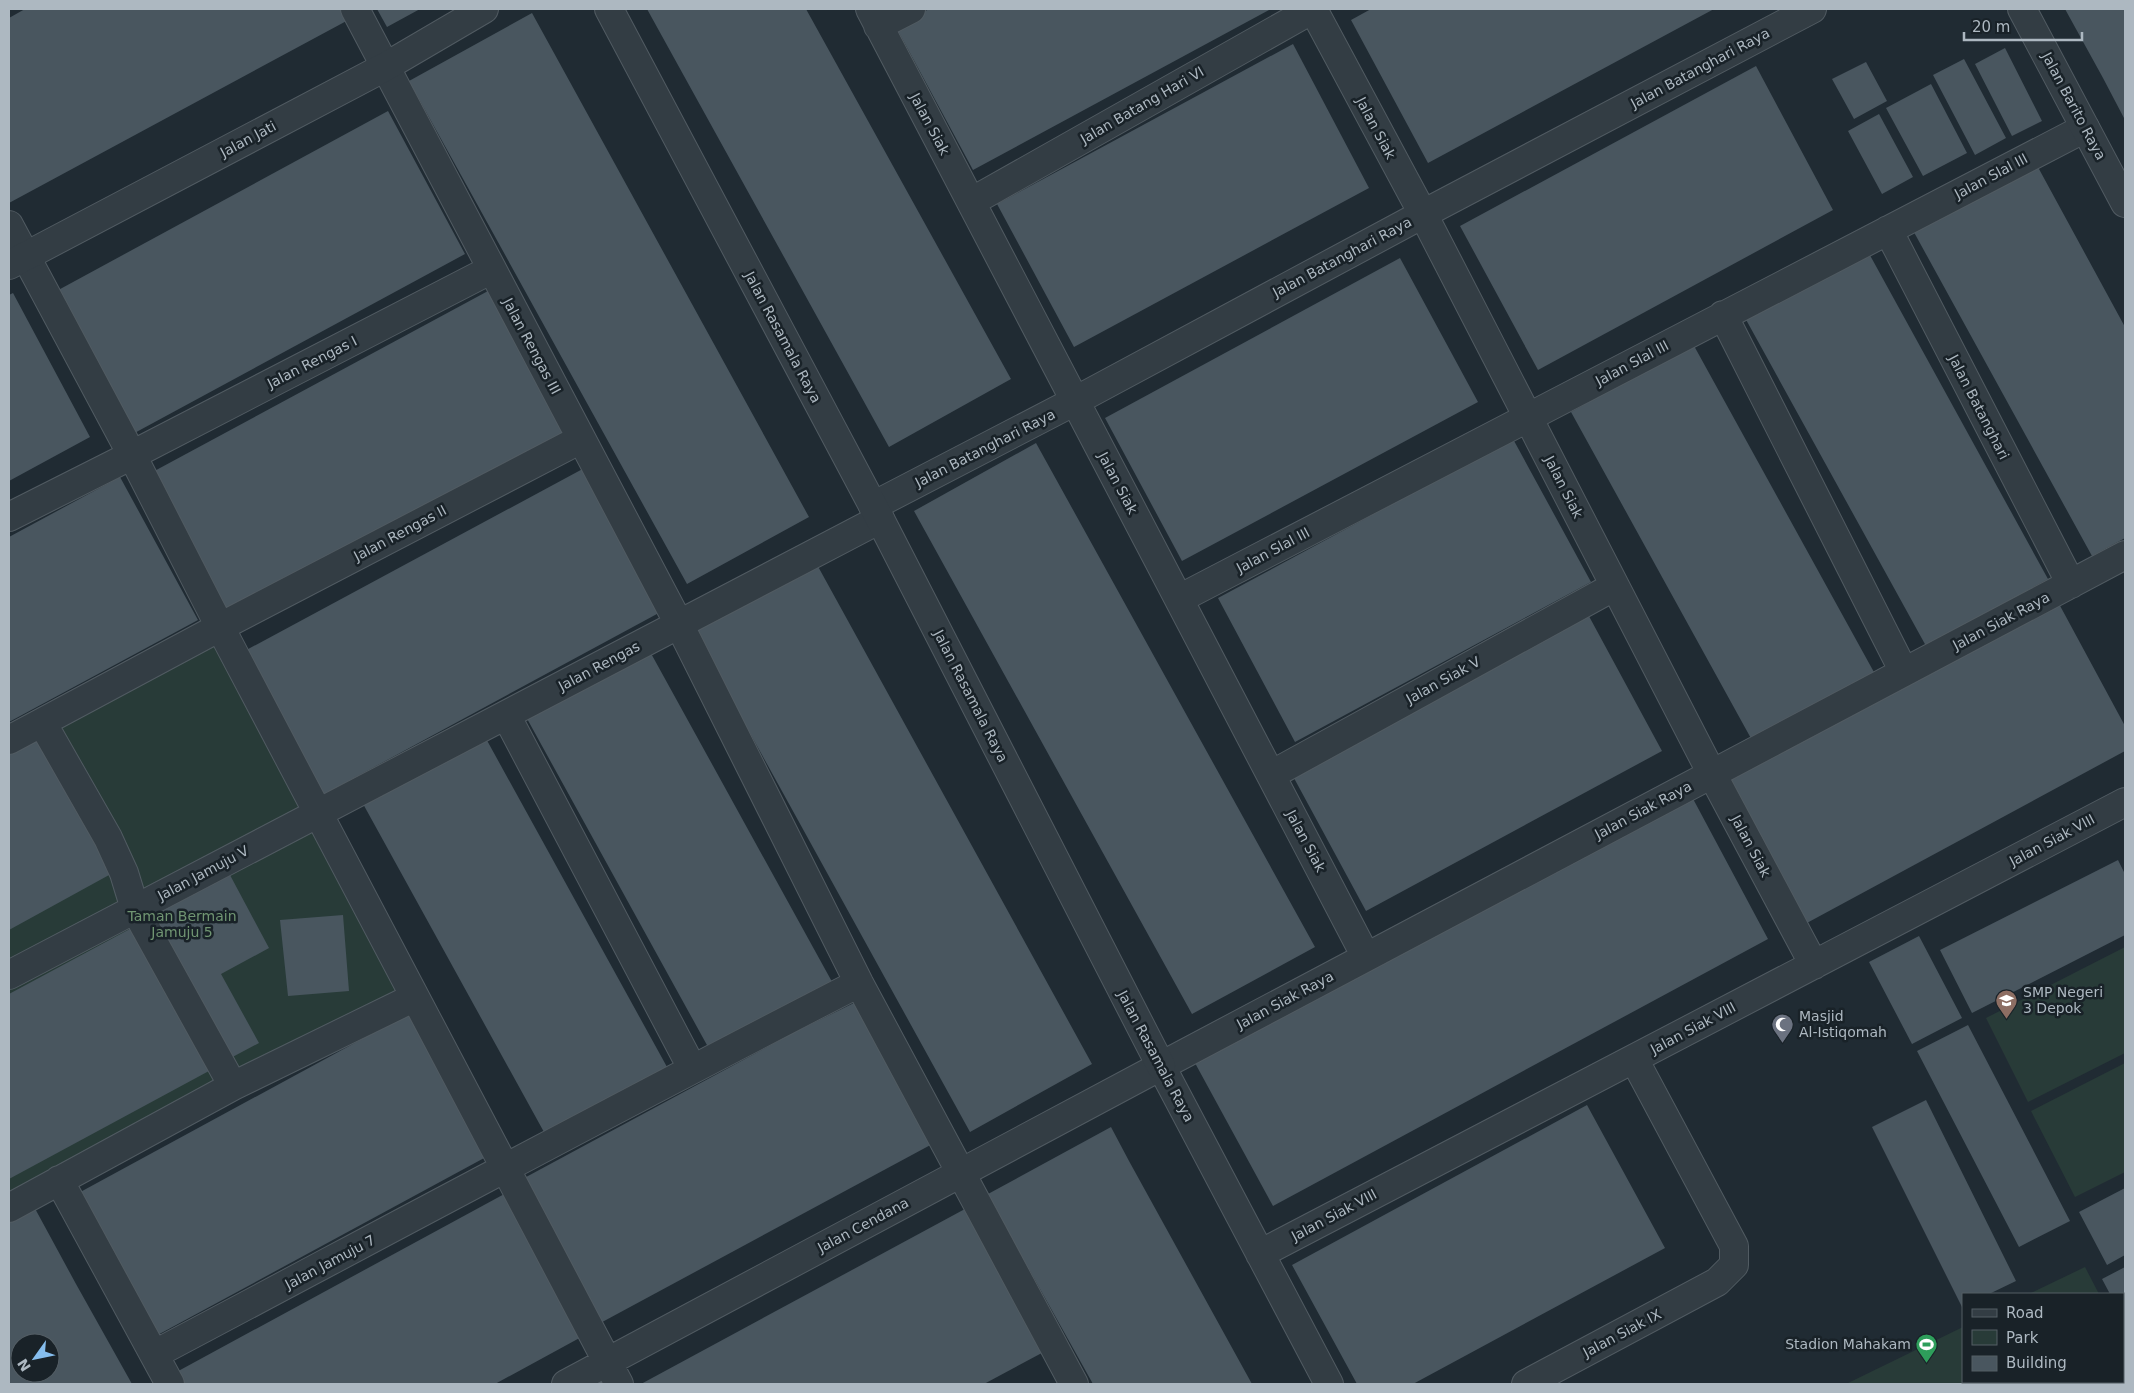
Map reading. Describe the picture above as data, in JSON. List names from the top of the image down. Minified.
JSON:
{"streets":{"street":["Jalan Batanghari Raya","Jalan Batang Hari VI","Jalan Barito Raya","Jalan Siak","Jalan Jati","Jalan Slal III","Jalan Rasamala Raya","Jalan Rengas III","Jalan Rengas I","Jalan Batanghari","Jalan Rengas II","Jalan Siak Raya","Jalan Rengas","Jalan Siak V","Jalan Siak VIII","Jalan Jamuju V","Jalan Cendana","Jalan Jamuju 7","Jalan Siak IX"]},"crossings":[["Jalan Batanghari Raya","Jalan Siak"],["Jalan Batanghari Raya","Jalan Rasamala Raya"],["Jalan Batanghari Raya","Jalan Rengas"],["Jalan Batang Hari VI","Jalan Siak"],["Jalan Barito Raya","Jalan Slal III"],["Jalan Siak","Jalan Slal III"],["Jalan Siak","Jalan Siak Raya"],["Jalan Siak","Jalan Siak V"],["Jalan Siak","Jalan Siak VIII"],["Jalan Jati","Jalan Rengas III"],["Jalan Slal III","Jalan Batanghari"],["Jalan Rasamala Raya","Jalan Siak Raya"],["Jalan Rasamala Raya","Jalan Rengas"],["Jalan Rasamala Raya","Jalan Siak VIII"],["Jalan Rasamala Raya","Jalan Cendana"],["Jalan Rengas III","Jalan Rengas I"],["Jalan Rengas III","Jalan Rengas II"],["Jalan Rengas III","Jalan Rengas"],["Jalan Rengas III","Jalan Cendana"],["Jalan Rengas III","Jalan Jamuju 7"],["Jalan Batanghari","Jalan Siak Raya"],["Jalan Siak Raya","Jalan Cendana"],["Jalan Rengas","Jalan Jamuju V"],["Jalan Siak VIII","Jalan Siak IX"]],"parks":["Taman Bermain Jamuju 5"],"places":{"school or university":["SMP Negeri 3 Depok"],"mosque":["Masjid Al-Istiqomah"],"sports":["Stadion Mahakam"]},"legend":["Road","Park","Building"],"scale_bar":"20 m","north":"bottom left"}
